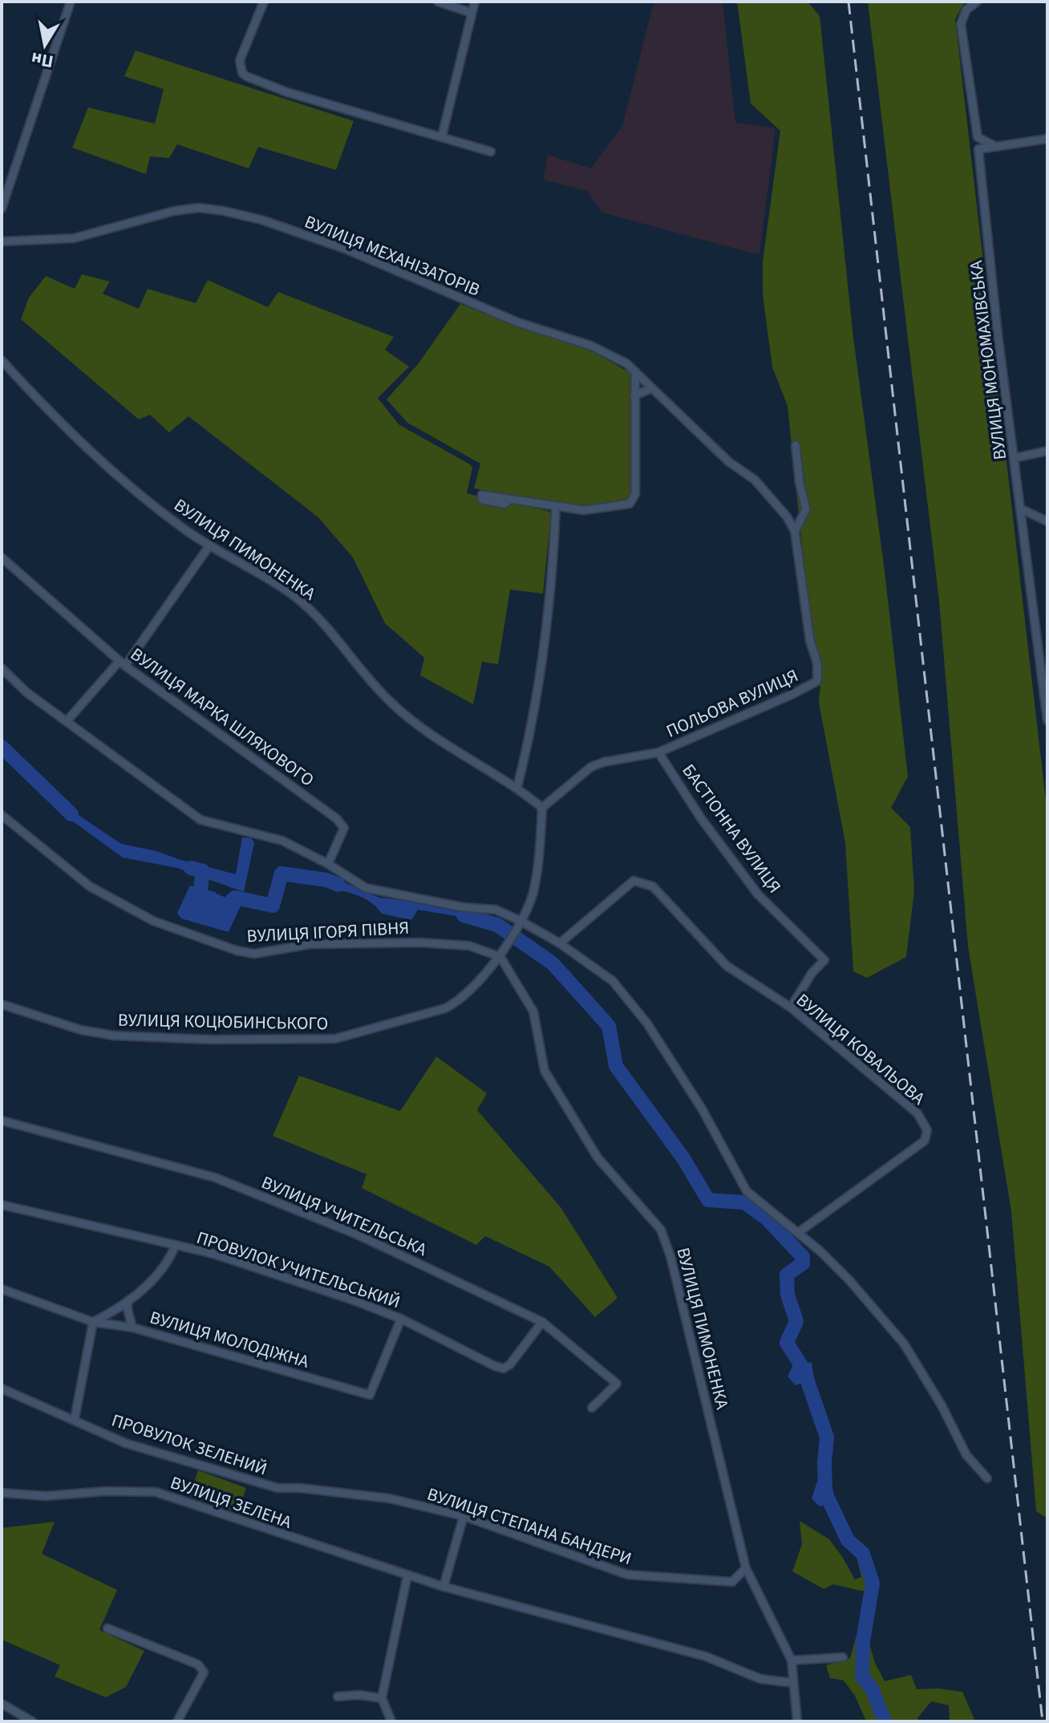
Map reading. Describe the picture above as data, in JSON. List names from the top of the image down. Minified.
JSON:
{"streets":{"street":["ВУЛИЦЯ МЕХАНІЗАТОРІВ","ВУЛИЦЯ МОНОМАХІВСЬКА","ВУЛИЦЯ ПИМОНЕНКА","ПОЛЬОВА ВУЛИЦЯ","ВУЛИЦЯ МАРКА ШЛЯХОВОГО","БАСТІОННА ВУЛИЦЯ","ВУЛИЦЯ ІГОРЯ ПІВНЯ","ВУЛИЦЯ КОЦЮБИНСЬКОГО","ВУЛИЦЯ КОВАЛЬОВА","ВУЛИЦЯ УЧИТЕЛЬСЬКА","ПРОВУЛОК УЧИТЕЛЬСЬКИЙ","ВУЛИЦЯ МОЛОДІЖНА","ПРОВУЛОК ЗЕЛЕНИЙ","ВУЛИЦЯ ЗЕЛЕНА","ВУЛИЦЯ СТЕПАНА БАНДЕРИ"]},"crossings":[["ВУЛИЦЯ МЕХАНІЗАТОРІВ","ПОЛЬОВА ВУЛИЦЯ"],["ВУЛИЦЯ ПИМОНЕНКА","ПОЛЬОВА ВУЛИЦЯ"],["ВУЛИЦЯ ПИМОНЕНКА","ВУЛИЦЯ ІГОРЯ ПІВНЯ"],["ВУЛИЦЯ ПИМОНЕНКА","ВУЛИЦЯ КОЦЮБИНСЬКОГО"],["ВУЛИЦЯ ПИМОНЕНКА","ВУЛИЦЯ ЗЕЛЕНА"],["ВУЛИЦЯ ПИМОНЕНКА","ВУЛИЦЯ СТЕПАНА БАНДЕРИ"],["ПОЛЬОВА ВУЛИЦЯ","БАСТІОННА ВУЛИЦЯ"],["БАСТІОННА ВУЛИЦЯ","ВУЛИЦЯ КОВАЛЬОВА"],["ВУЛИЦЯ ІГОРЯ ПІВНЯ","ВУЛИЦЯ КОЦЮБИНСЬКОГО"],["ВУЛИЦЯ УЧИТЕЛЬСЬКА","ПРОВУЛОК УЧИТЕЛЬСЬКИЙ"],["ПРОВУЛОК УЧИТЕЛЬСЬКИЙ","ВУЛИЦЯ МОЛОДІЖНА"],["ПРОВУЛОК ЗЕЛЕНИЙ","ВУЛИЦЯ СТЕПАНА БАНДЕРИ"]],"north":"bottom"}
